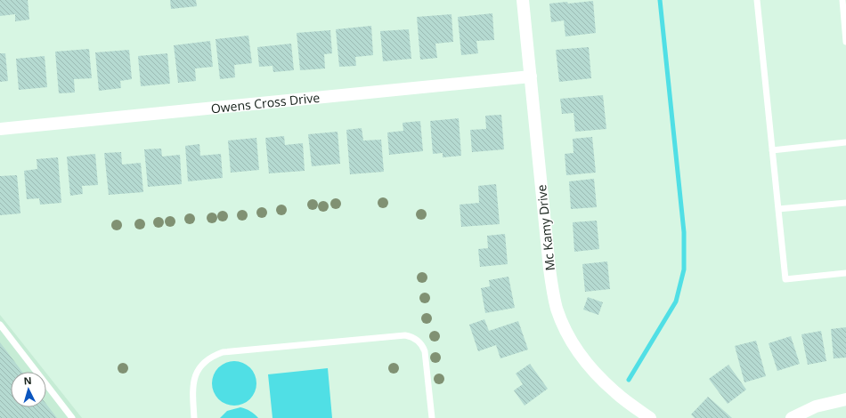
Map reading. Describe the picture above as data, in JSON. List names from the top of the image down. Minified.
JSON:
{"streets":{"street":["Owens Cross Drive","Mc Kamy Drive"]},"crossings":[["Owens Cross Drive","Mc Kamy Drive"]],"north":"top"}
